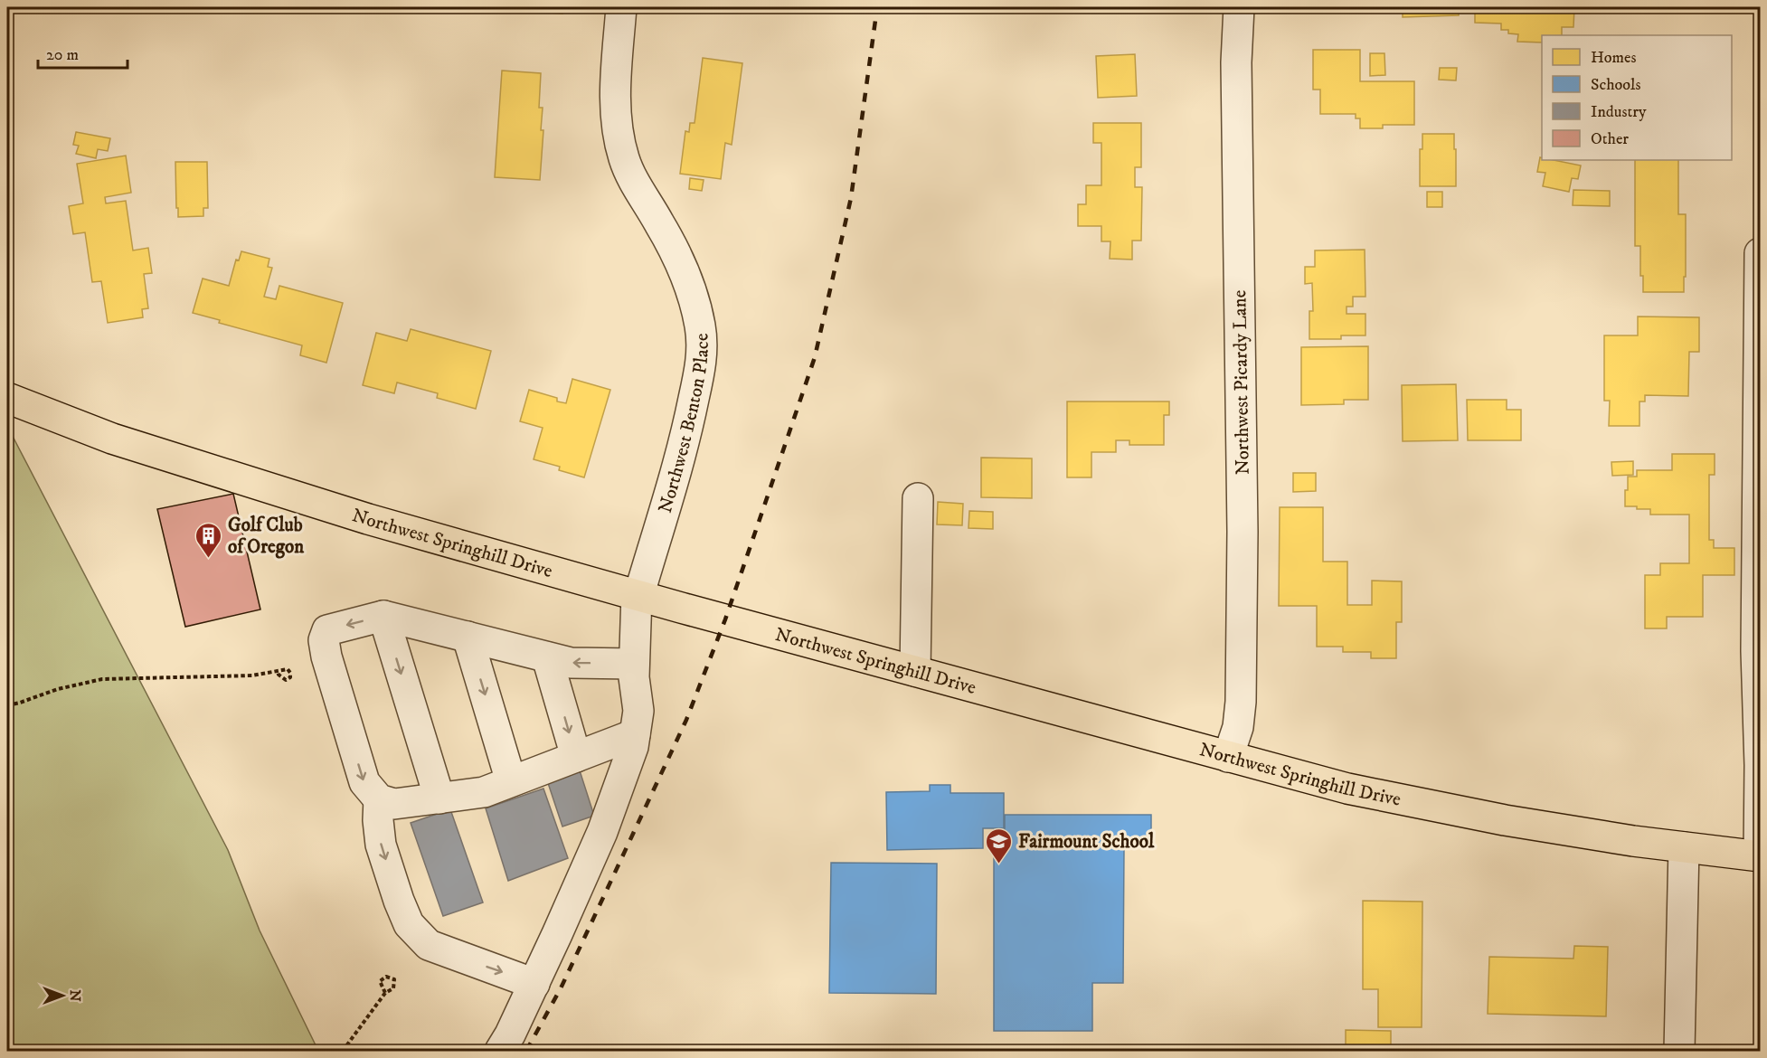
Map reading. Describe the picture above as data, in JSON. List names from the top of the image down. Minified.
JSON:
{"streets":{"main road":["Northwest Springhill Drive"],"street":["Northwest Picardy Lane","Northwest Benton Place"]},"crossings":[["Northwest Picardy Lane","Northwest Springhill Drive"],["Northwest Benton Place","Northwest Springhill Drive"]],"places":{"building":["Golf Club of Oregon"],"school or university":["Fairmount School"]},"legend":["Homes","Schools","Industry","Other"],"scale_bar":"20 m","north":"right"}
